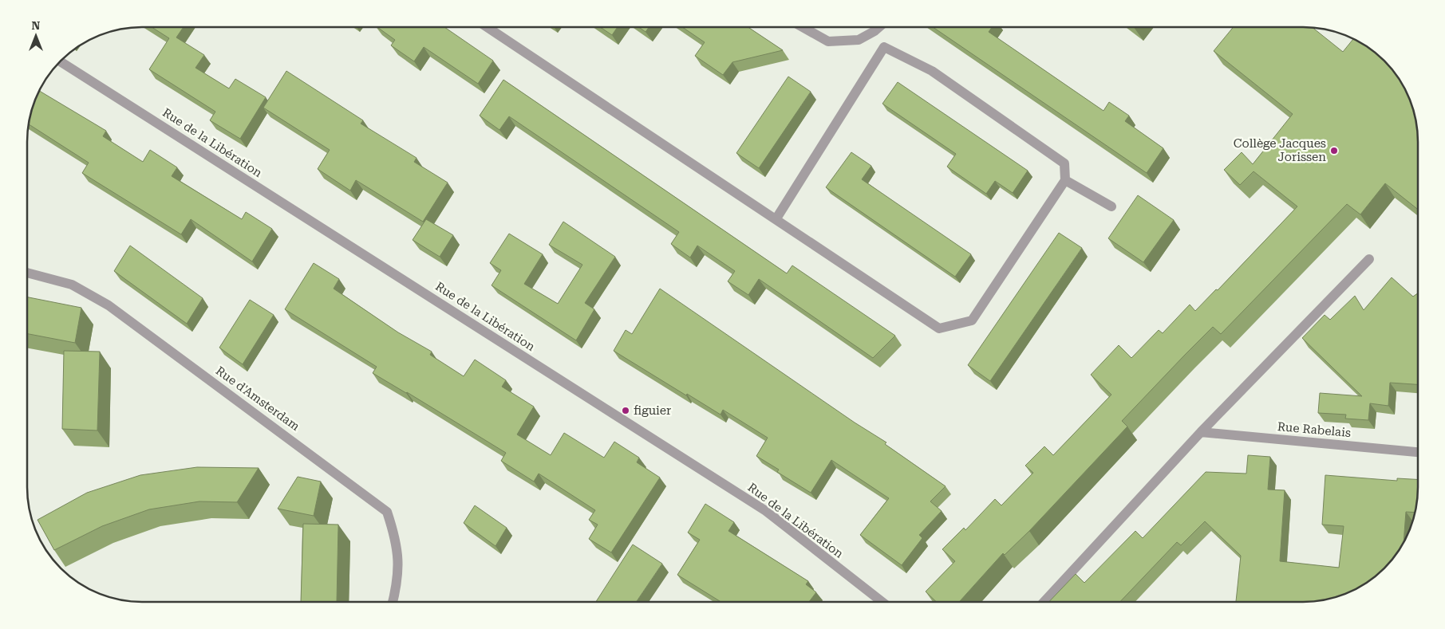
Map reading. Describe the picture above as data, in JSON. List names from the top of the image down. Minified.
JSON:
{"streets":{"street":["Rue de la Libération","Rue d'Amsterdam","Rue Rabelais"]},"places":["Collège Jacques Jorissen","figuier"],"north":"top"}
